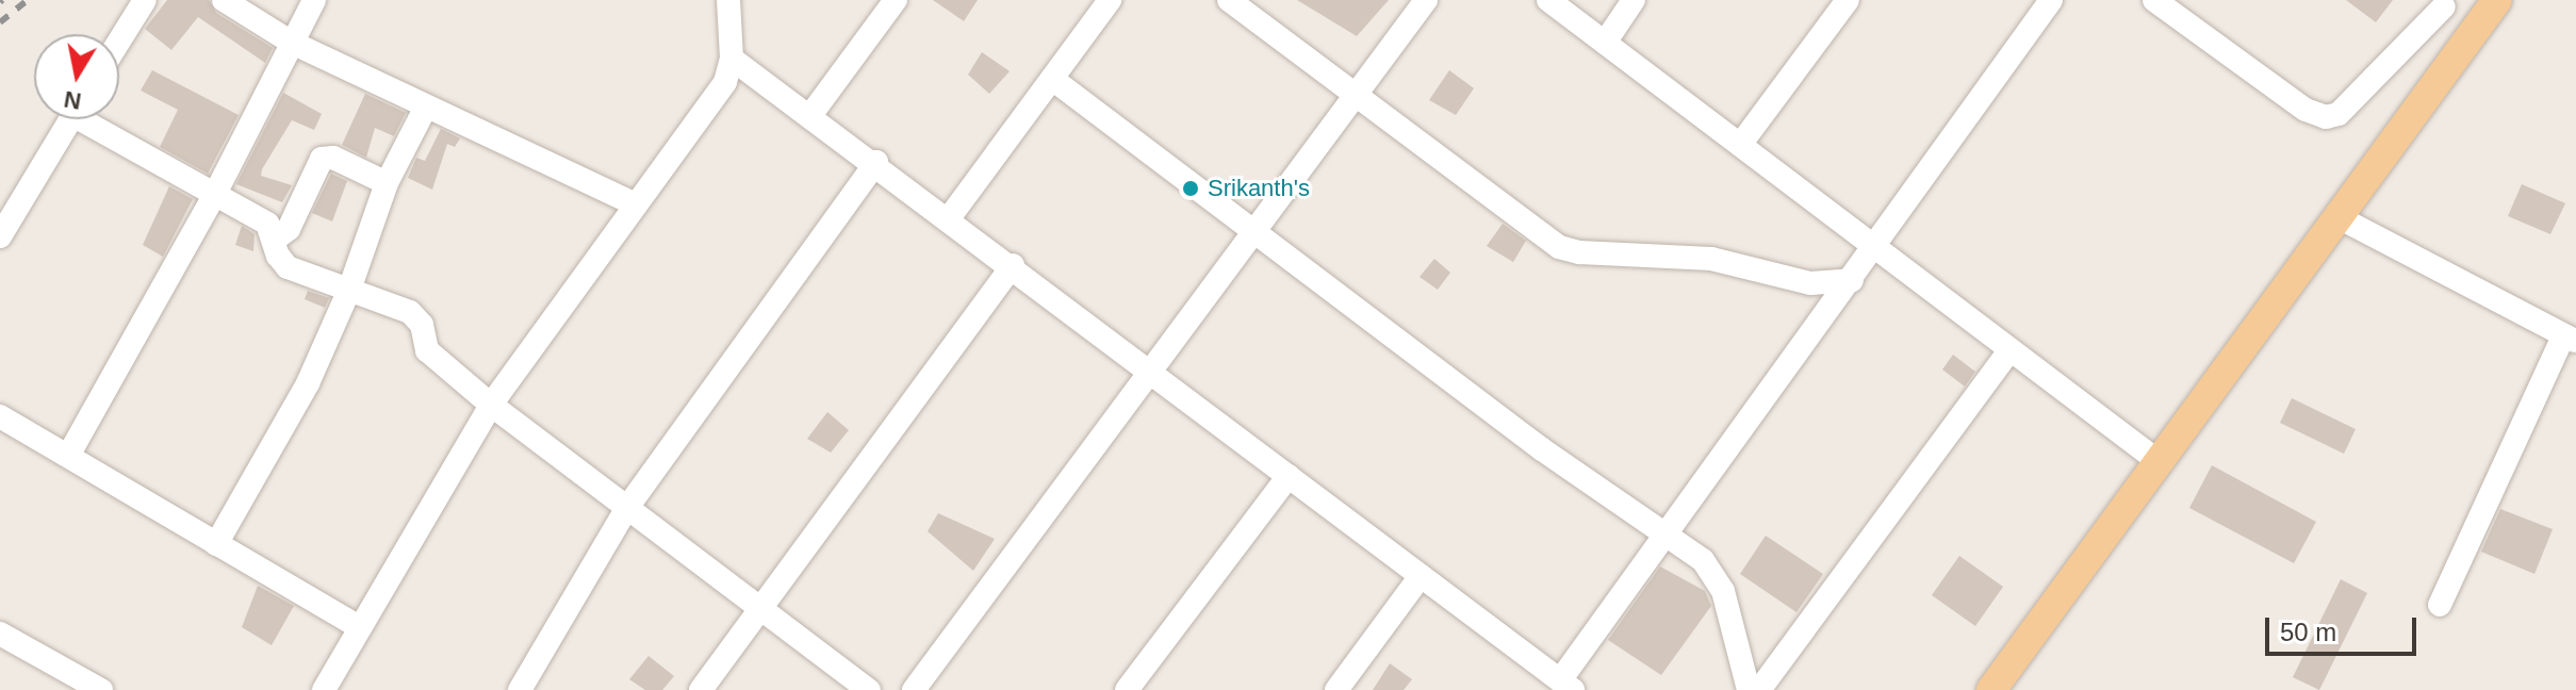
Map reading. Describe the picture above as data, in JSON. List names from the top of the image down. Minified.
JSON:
{"places":["Srikanth's"],"scale_bar":"50 m","north":"bottom"}
